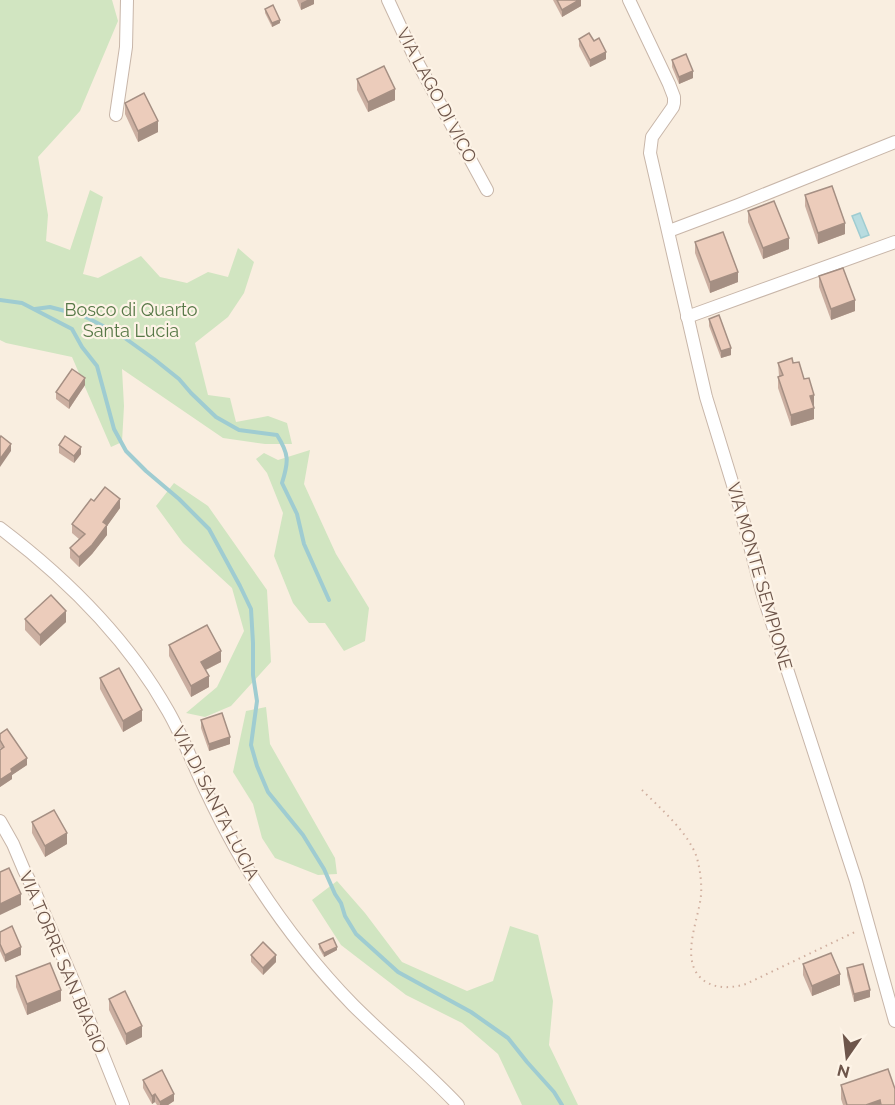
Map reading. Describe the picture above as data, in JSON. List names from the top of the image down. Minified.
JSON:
{"streets":{"street":["VIA LAGO DI VICO","VIA MONTE SEMPIONE","VIA DI SANTA LUCIA","VIA TORRE SAN BIAGIO"]},"parks":["Bosco di Quarto Santa Lucia"],"north":"bottom"}
